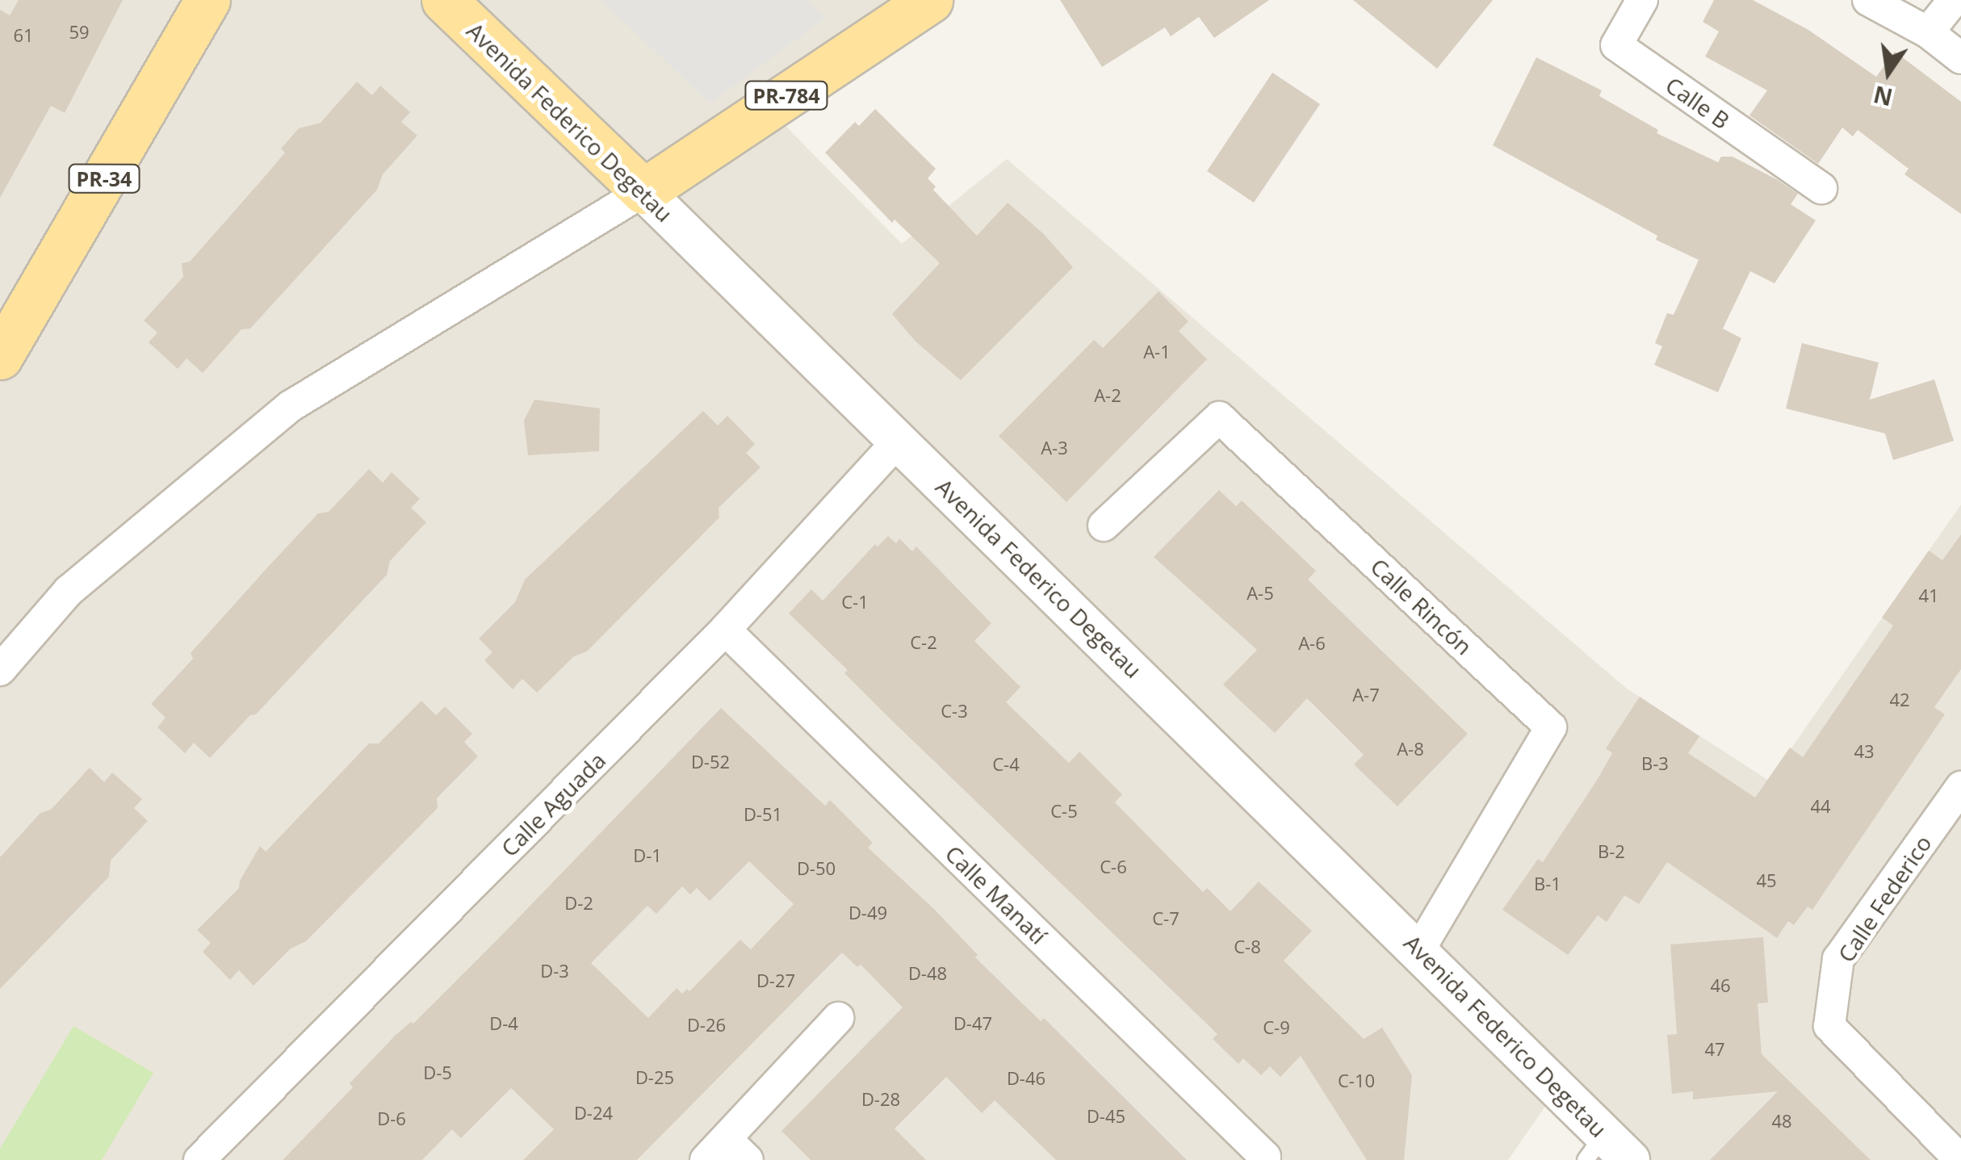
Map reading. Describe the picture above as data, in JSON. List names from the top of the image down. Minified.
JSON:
{"streets":{"main road":["PR-784","Avenida Federico Degetau","PR-34"],"street":["Calle B","Calle Rincón","Calle Aguada","Calle Manatí","Calle Federico"]},"crossings":[["PR-784","Avenida Federico Degetau"],["Avenida Federico Degetau","Calle Rincón"],["Avenida Federico Degetau","Calle Aguada"],["Calle Aguada","Calle Manatí"]],"house_numbers":["59","61","A-1","A-2","A-3","A-5","41","C-1","C-2","A-6","A-7","42","C-3","A-8","43","D-52","B-3","C-4","44","C-5","D-51","B-2","D-1","C-6","D-50","45","B-1","D-2","D-49","C-7","C-8","D-3","D-48","D-27","46","D-4","D-47","D-26","C-9","47","D-5","D-25","D-46","C-10","D-28","D-24","D-45","D-6","48"],"north":"bottom"}
